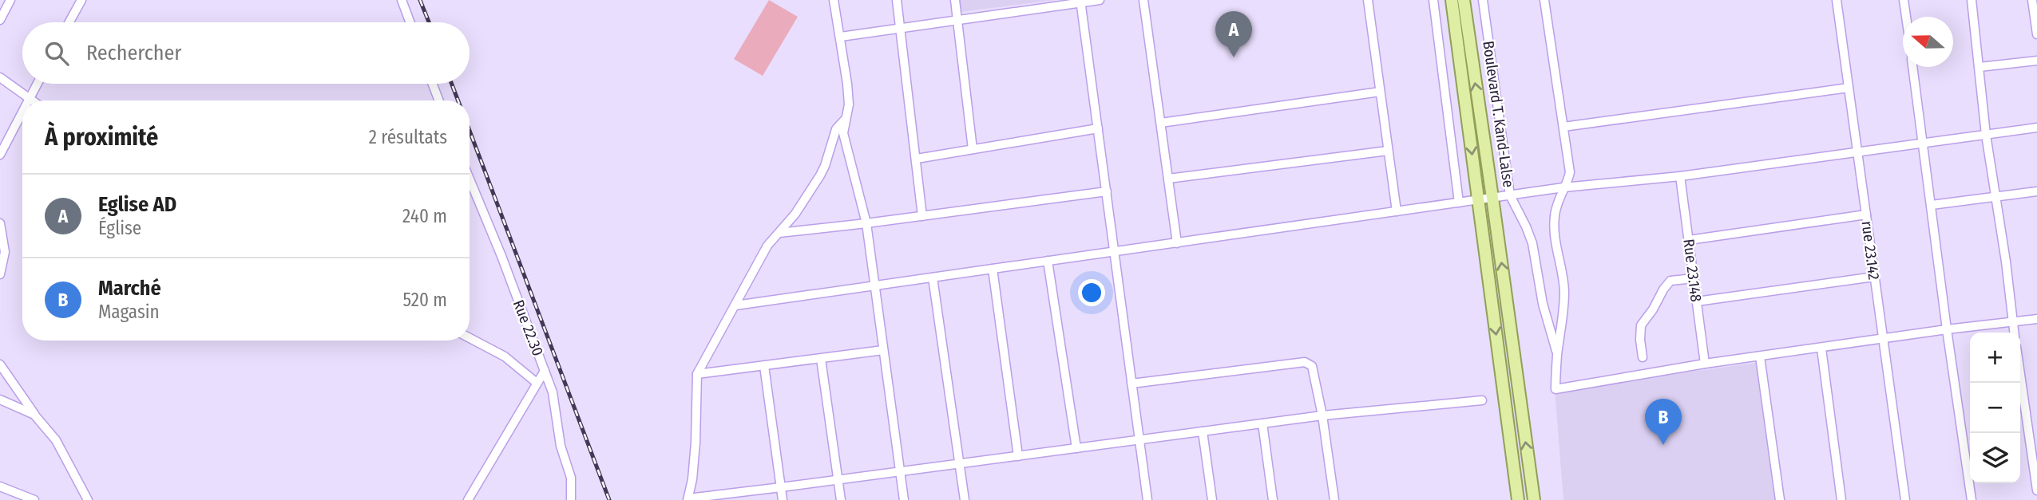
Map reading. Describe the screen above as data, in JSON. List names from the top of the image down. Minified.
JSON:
{"streets":{"street":["Boulevard T. Kand-Lalse","rue 23.142","Rue 23.148","Rue 22.30"]},"north":"left","page":{"pins":["A","B"],"search":"Rechercher","heading":["À proximité","2 résultats"],"list":[{"mark":"A","name":"Eglise AD","note":"Église","value":"240 m"},{"mark":"B","name":"Marché","note":"Magasin","value":"520 m"}],"map_buttons":["+","−"]}}
